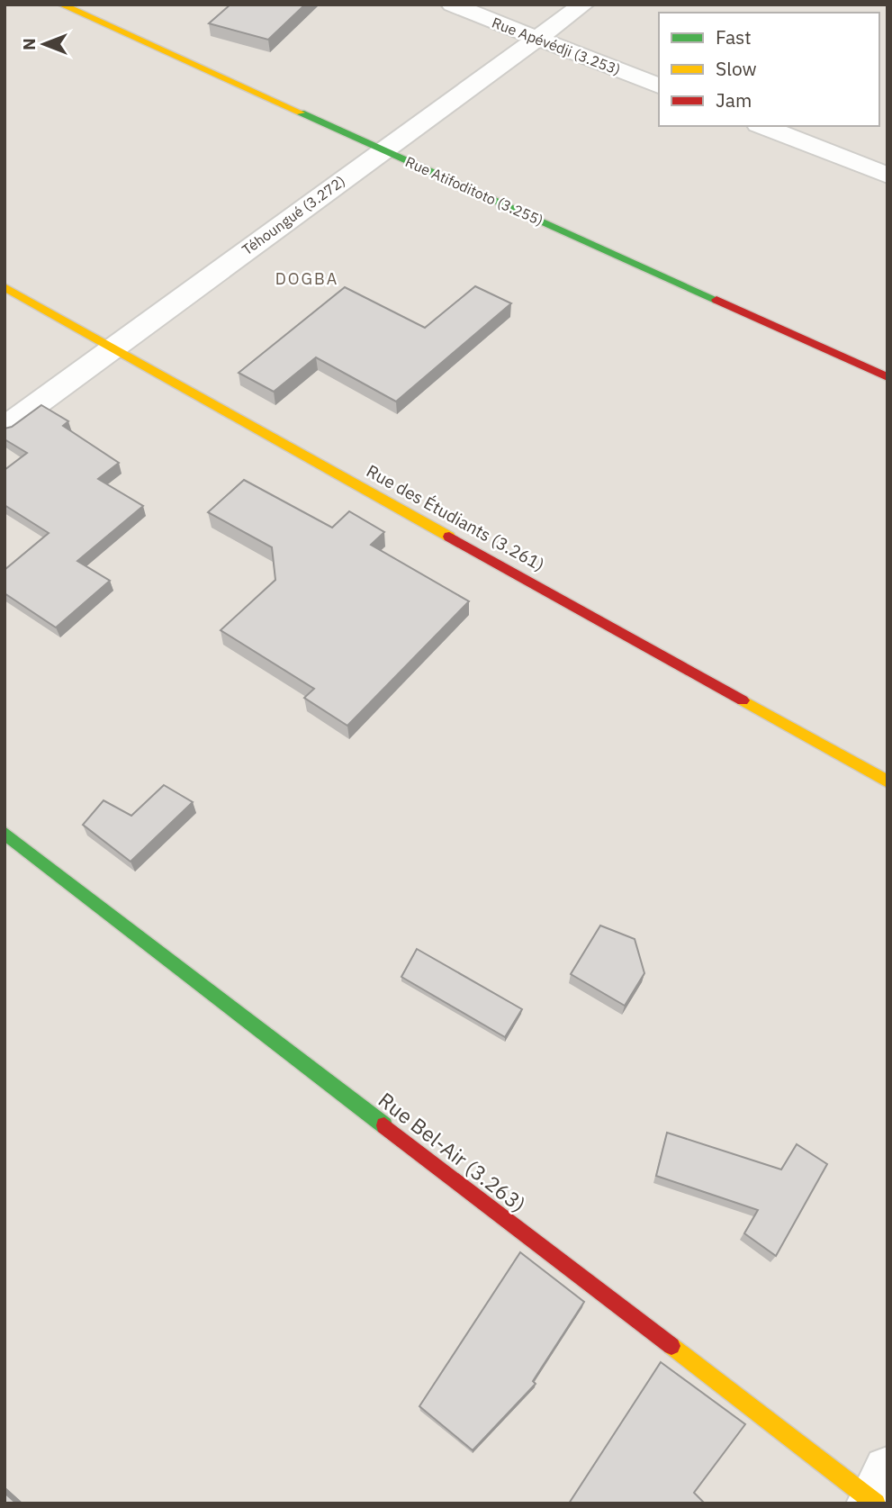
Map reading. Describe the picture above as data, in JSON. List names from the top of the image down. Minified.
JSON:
{"streets":{"street":["Rue Apévédji (3.253)","Rue Atifoditoto (3.255)","Téhoungué (3.272)","Rue des Étudiants (3.261)","Rue Bel-Air (3.263)"]},"crossings":[["Rue Apévédji (3.253)","Téhoungué (3.272)"],["Rue Atifoditoto (3.255)","Téhoungué (3.272)"],["Téhoungué (3.272)","Rue des Étudiants (3.261)"]],"districts":["DOGBA"],"legend":["Fast","Slow","Jam"],"north":"left"}
